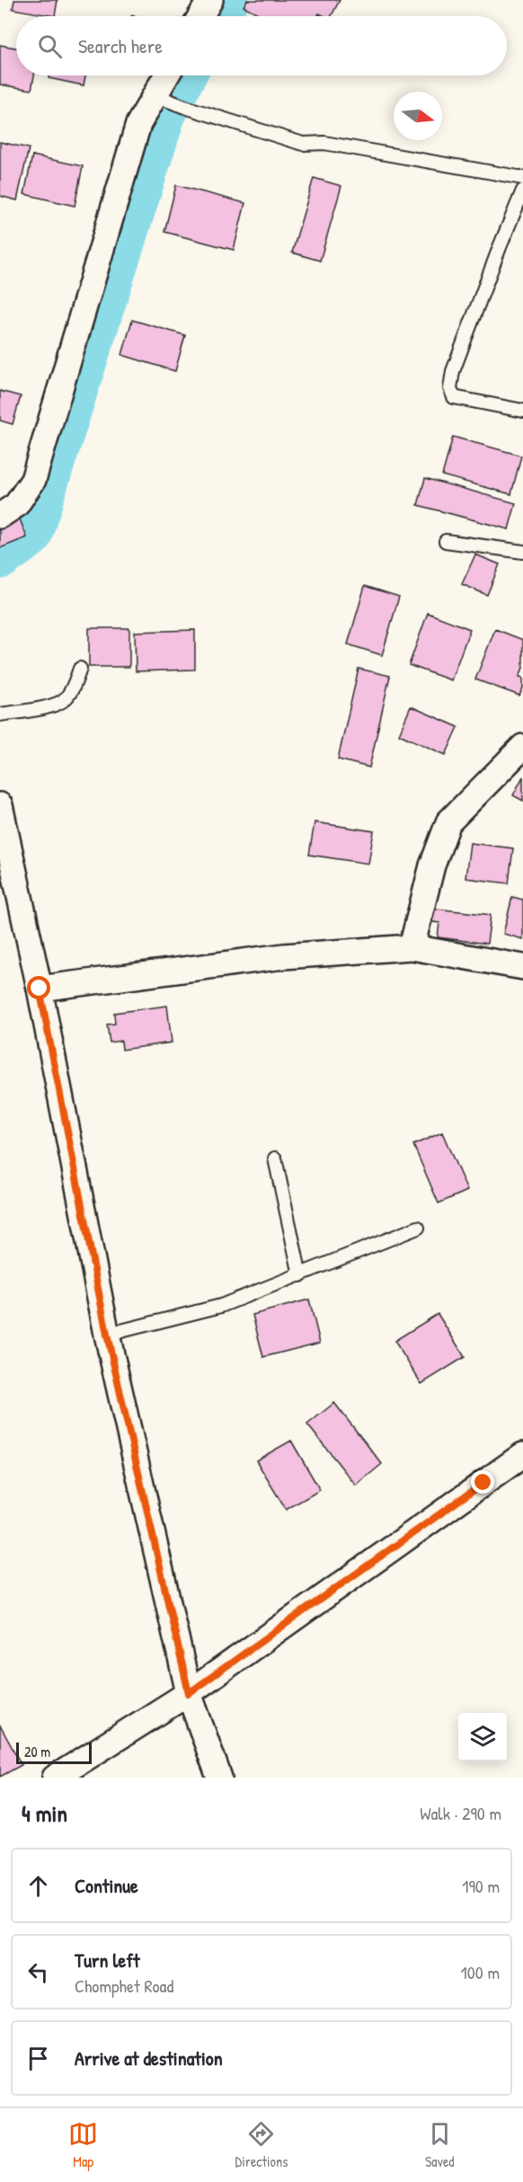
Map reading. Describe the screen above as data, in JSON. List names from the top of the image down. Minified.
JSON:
{"scale_bar":"20 m","north":"right","page":{"search":"Search here","scale":"20 m","heading":["4 min","Walk · 290 m"],"list":[["Continue","190 m"],["Turn left","Chomphet Road","100 m"],"Arrive at destination"],"nav":["Map","Directions","Saved"]}}
